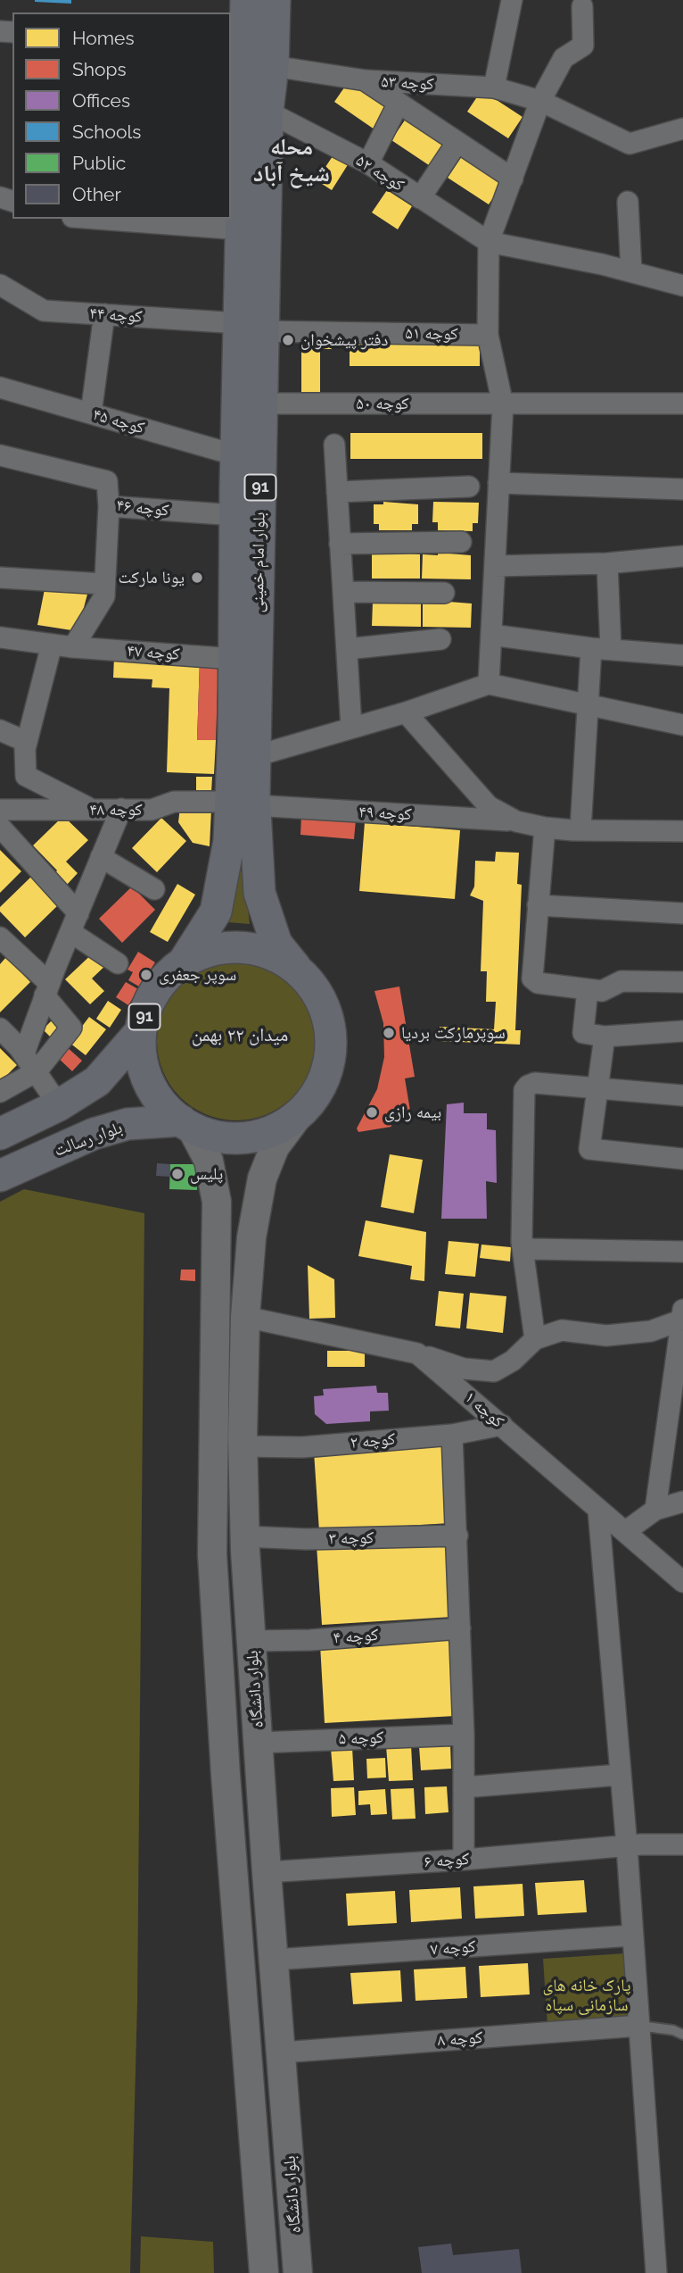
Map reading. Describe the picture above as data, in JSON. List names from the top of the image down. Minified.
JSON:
{"streets":{"main road":["91","بلوار امام خمینی","بلوار رسالت","بلوار دانشگاه"],"street":["کوچه ۵۳","کوچه ۵۲","کوچه ۴۴","کوچه ۵۱","کوچه ۵۰","کوچه ۴۵","کوچه ۴۶","کوچه ۴۷","کوچه ۴۸","کوچه ۴۹","کوچه ۱","کوچه ۲","کوچه ۳","کوچه ۴","کوچه ۵","کوچه ۶","کوچه ۷","کوچه ۸"]},"crossings":[["کوچه ۵۳","بلوار امام خمینی"],["کوچه ۵۲","بلوار امام خمینی"],["کوچه ۴۴","کوچه ۵۱"],["کوچه ۴۴","بلوار امام خمینی"],["کوچه ۵۱","بلوار امام خمینی"],["کوچه ۵۰","بلوار امام خمینی"],["کوچه ۴۵","بلوار امام خمینی"],["91","بلوار امام خمینی"],["91","بلوار رسالت"],["91","بلوار دانشگاه"],["کوچه ۴۶","بلوار امام خمینی"],["بلوار امام خمینی","کوچه ۴۷"],["بلوار امام خمینی","کوچه ۴۸"],["بلوار امام خمینی","کوچه ۴۹"],["بلوار امام خمینی","بلوار رسالت"],["بلوار امام خمینی","بلوار دانشگاه"],["کوچه ۴۸","کوچه ۴۹"],["بلوار رسالت","بلوار دانشگاه"],["کوچه ۱","کوچه ۲"],["کوچه ۱","بلوار دانشگاه"],["کوچه ۲","بلوار دانشگاه"],["کوچه ۳","بلوار دانشگاه"],["کوچه ۴","بلوار دانشگاه"],["بلوار دانشگاه","کوچه ۵"],["بلوار دانشگاه","کوچه ۶"],["بلوار دانشگاه","کوچه ۷"],["بلوار دانشگاه","کوچه ۸"]],"districts":["محله شیخ آباد","میدان ۲۲ بهمن"],"parks":["پارک خانه های سازمانی سپاه"],"places":["دفتر پیشخوان","یونا مارکت","سوپر جعفری","سوپرمارکت بردیا","بیمه رازی","پلیس"],"legend":["Homes","Shops","Offices","Schools","Public","Other"]}
